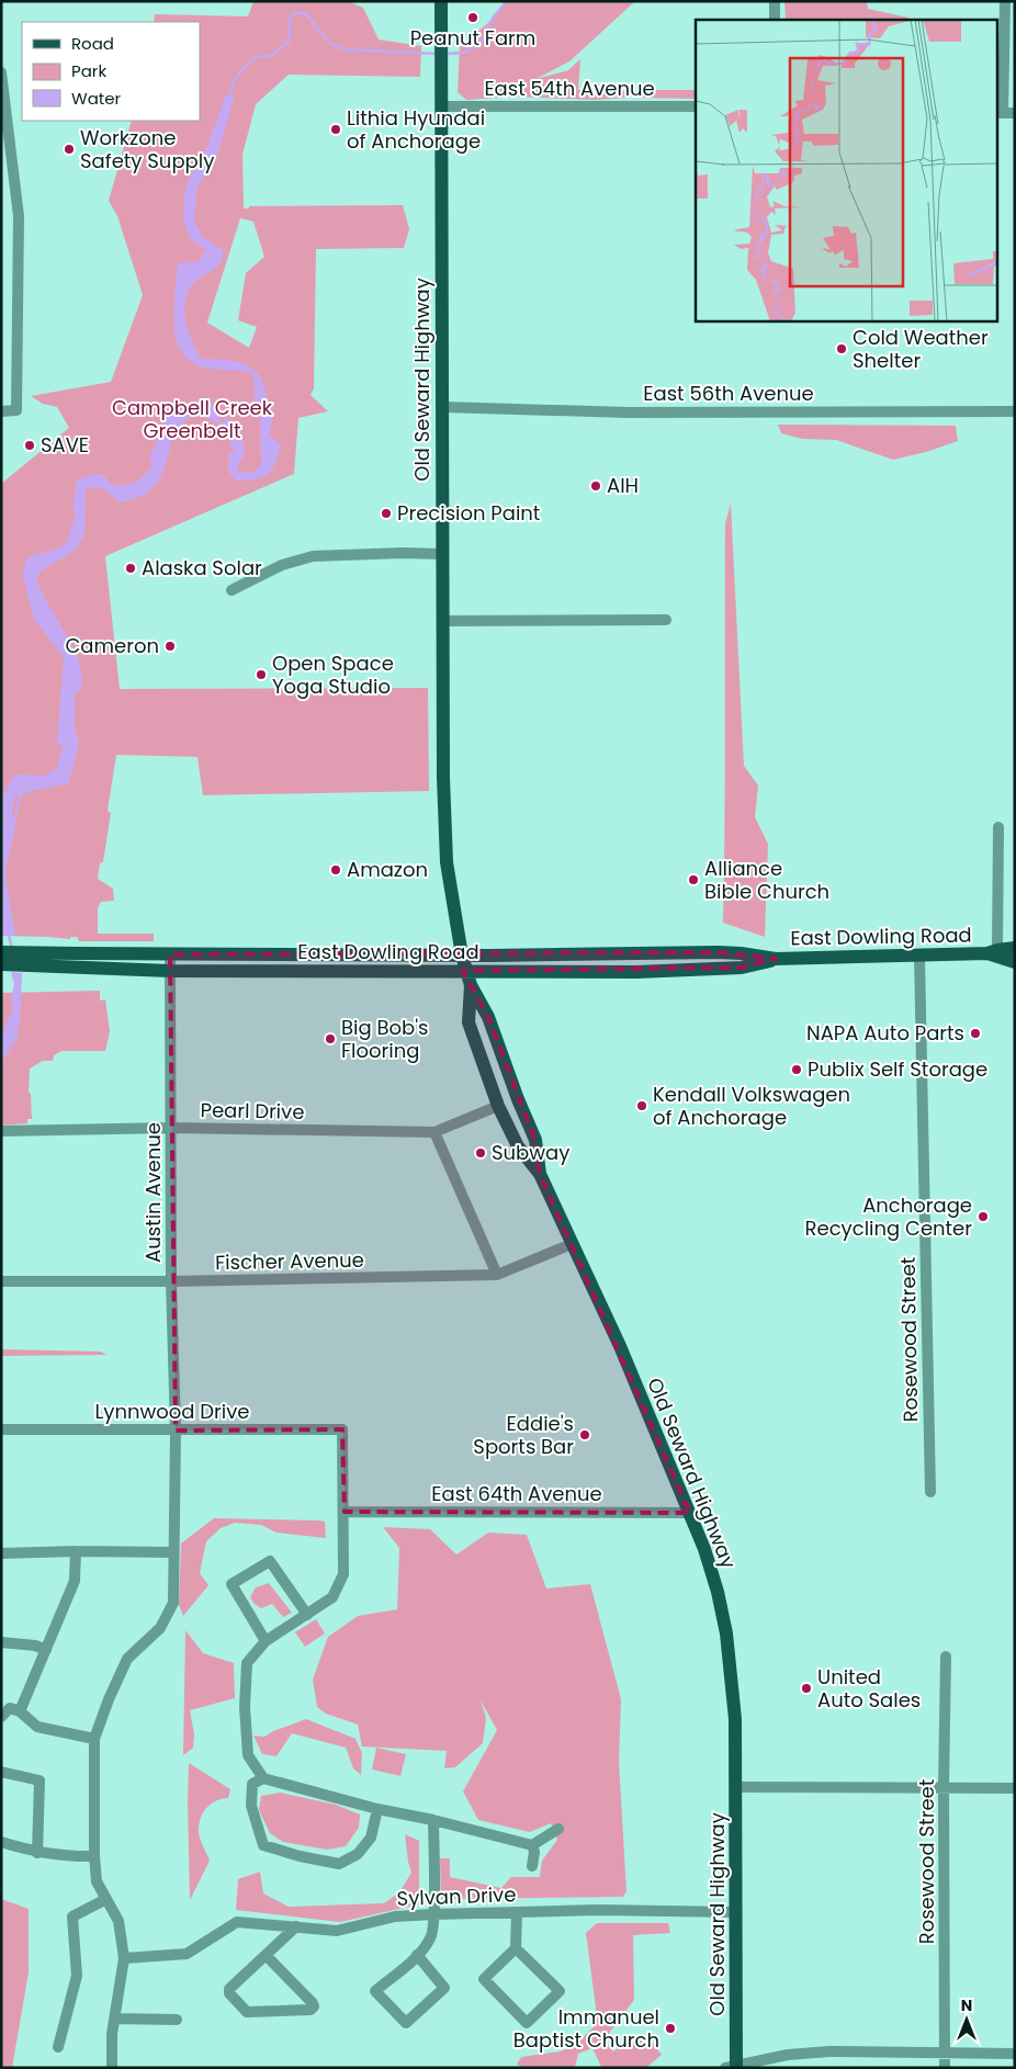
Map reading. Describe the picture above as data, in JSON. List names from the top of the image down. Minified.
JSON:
{"streets":{"main road":["Old Seward Highway","East Dowling Road"],"street":["East 54th Avenue","East 56th Avenue","Pearl Drive","Austin Avenue","Fischer Avenue","Rosewood Street","Lynnwood Drive","East 64th Avenue","Sylvan Drive"]},"crossings":[["East 54th Avenue","Old Seward Highway"],["Old Seward Highway","East 56th Avenue"],["Old Seward Highway","East Dowling Road"],["Old Seward Highway","Pearl Drive"],["Old Seward Highway","Fischer Avenue"],["Old Seward Highway","East 64th Avenue"],["Old Seward Highway","Sylvan Drive"],["East Dowling Road","Austin Avenue"],["East Dowling Road","Rosewood Street"],["Pearl Drive","Austin Avenue"],["Austin Avenue","Fischer Avenue"],["Austin Avenue","Lynnwood Drive"],["Austin Avenue","Sylvan Drive"],["Lynnwood Drive","East 64th Avenue"]],"parks":["Campbell Creek Greenbelt"],"places":["Peanut Farm","Lithia Hyundai of Anchorage","Workzone Safety Supply","Cold Weather Shelter","SAVE","AIH","Precision Paint","Alaska Solar","Cameron","Open Space Yoga Studio","Amazon","Alliance Bible Church","NAPA Auto Parts","Big Bob's Flooring","Publix Self Storage","Kendall Volkswagen of Anchorage","Subway","Anchorage Recycling Center","Eddie's Sports Bar","United Auto Sales","Immanuel Baptist Church"],"legend":["Road","Park","Water"],"north":"top"}
